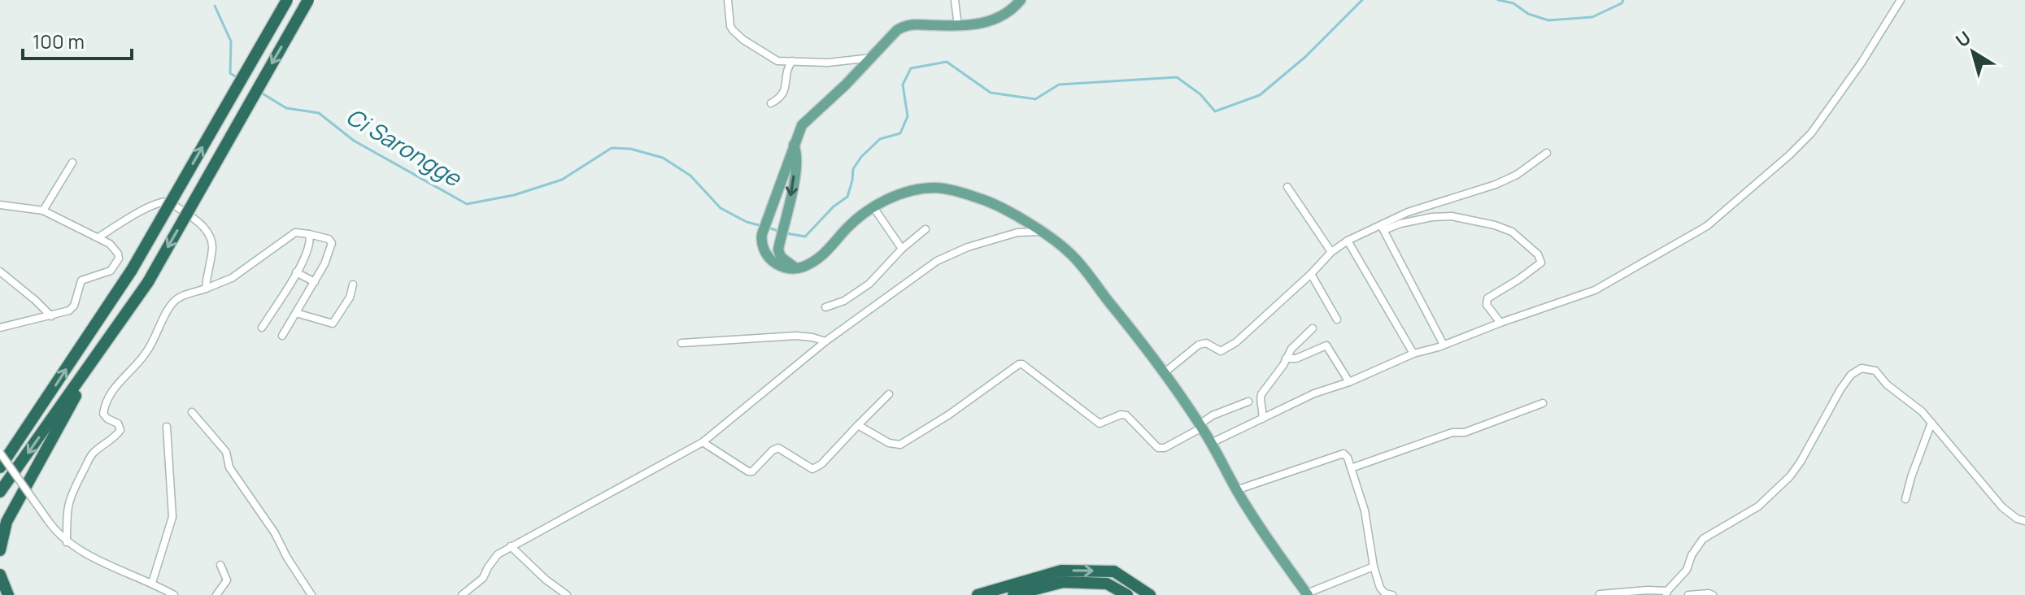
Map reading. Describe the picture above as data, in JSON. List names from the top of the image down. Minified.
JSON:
{"water":["Ci Sarongge"],"scale_bar":"100 m","north":"top left"}
